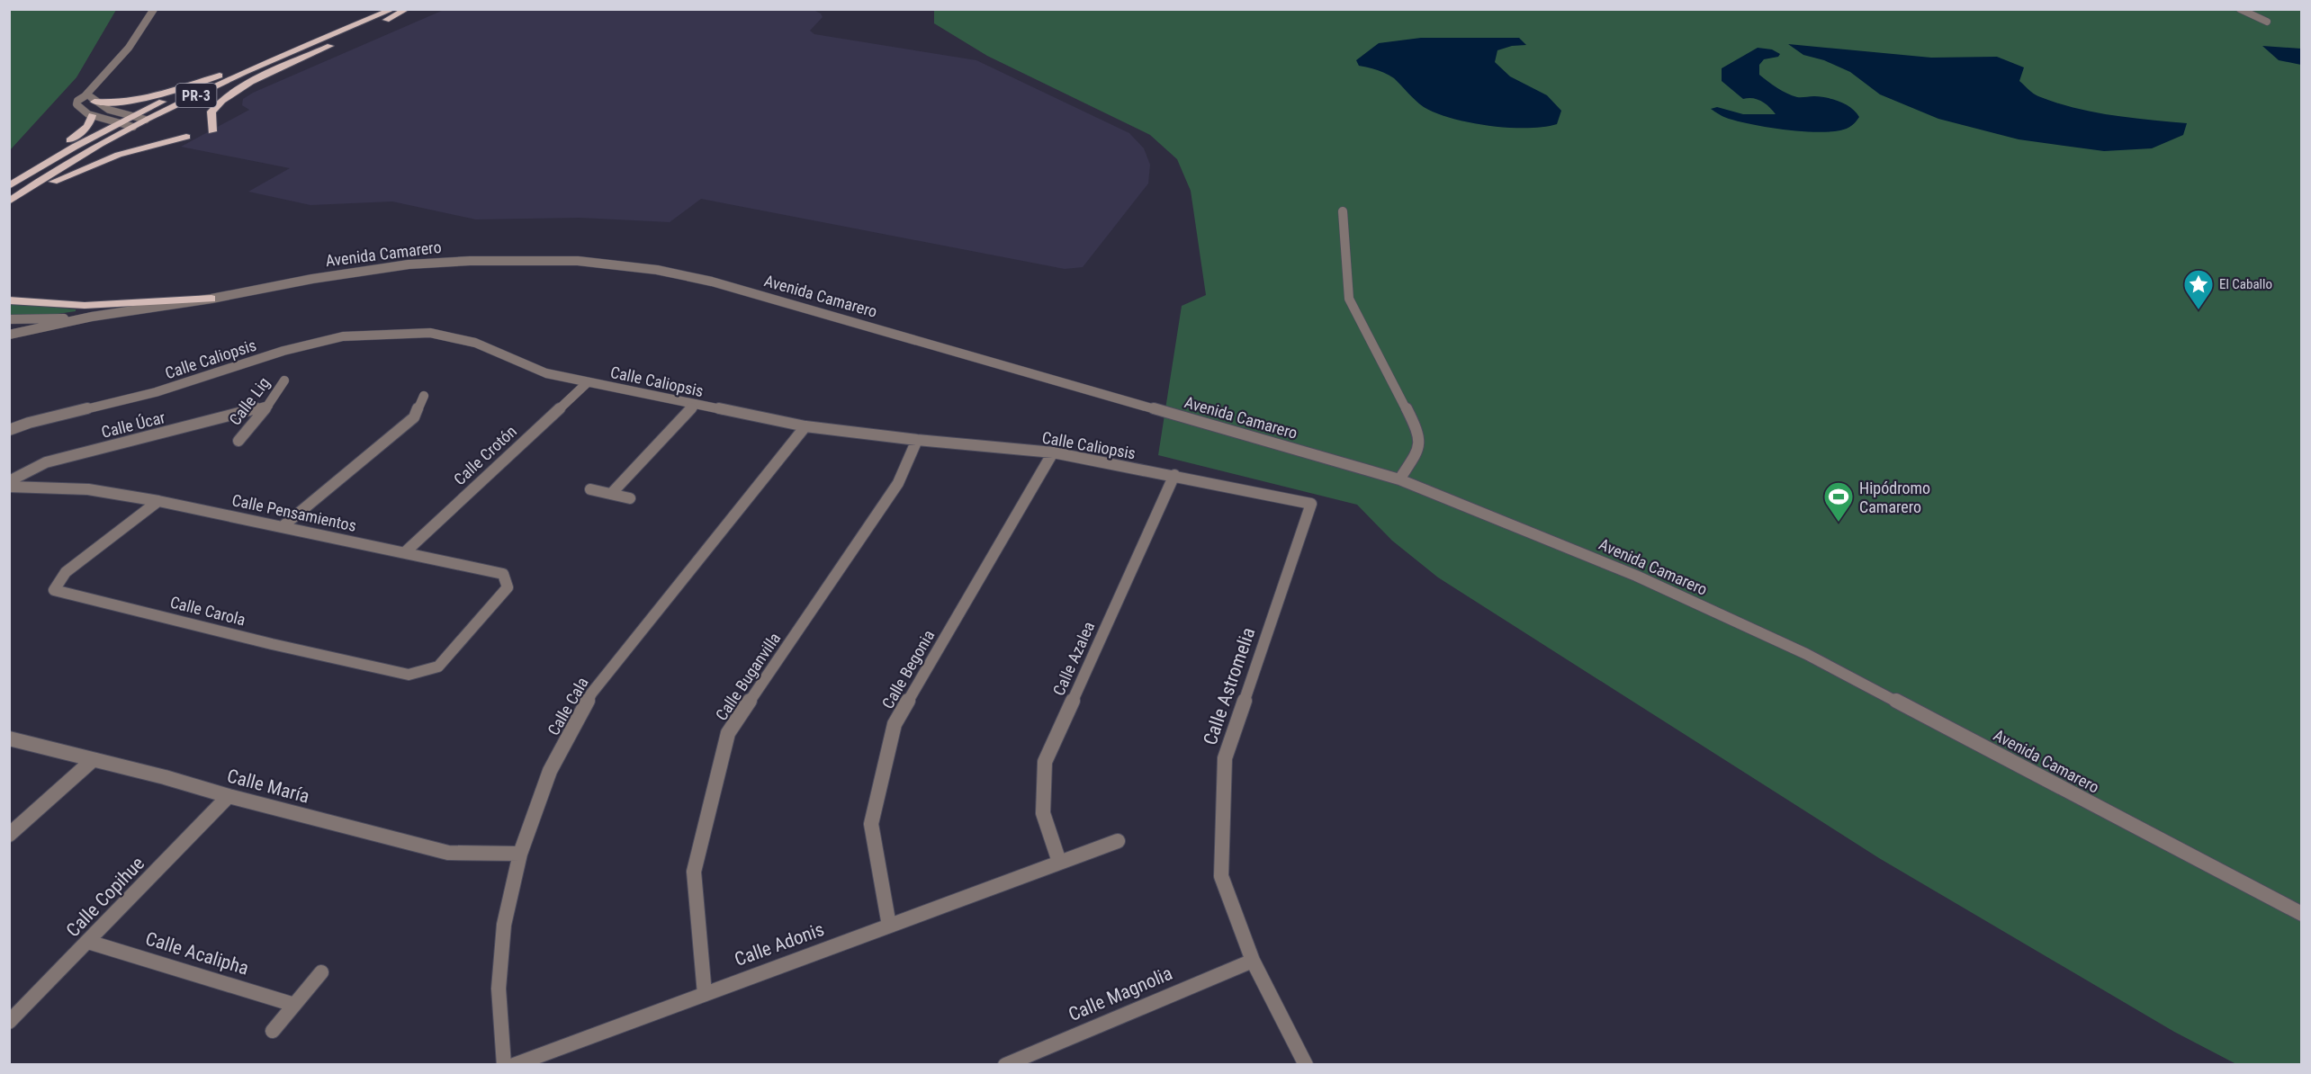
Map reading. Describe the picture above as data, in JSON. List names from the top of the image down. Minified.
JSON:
{"streets":{"main road":["PR-3"],"street":["Avenida Camarero","Calle Caliopsis","Calle Lig","Calle Úcar","Calle Crotón","Calle Pensamientos","Calle Carola","Calle Azalea","Calle Begonia","Calle Buganvilla","Calle Astromelia","Calle Cala","Calle María","Calle Copihue","Calle Adonis","Calle Acalipha","Calle Magnolia"]},"crossings":[["Calle Caliopsis","Calle Crotón"],["Calle Caliopsis","Calle Azalea"],["Calle Caliopsis","Calle Begonia"],["Calle Caliopsis","Calle Buganvilla"],["Calle Caliopsis","Calle Astromelia"],["Calle Caliopsis","Calle Cala"],["Calle Lig","Calle Úcar"],["Calle Crotón","Calle Pensamientos"],["Calle Pensamientos","Calle Carola"],["Calle Azalea","Calle Adonis"],["Calle Begonia","Calle Adonis"],["Calle Buganvilla","Calle Adonis"],["Calle Astromelia","Calle Magnolia"],["Calle Cala","Calle María"],["Calle María","Calle Copihue"],["Calle Copihue","Calle Acalipha"]],"places":{"place":["El Caballo"],"sports":["Hipódromo Camarero"]}}
